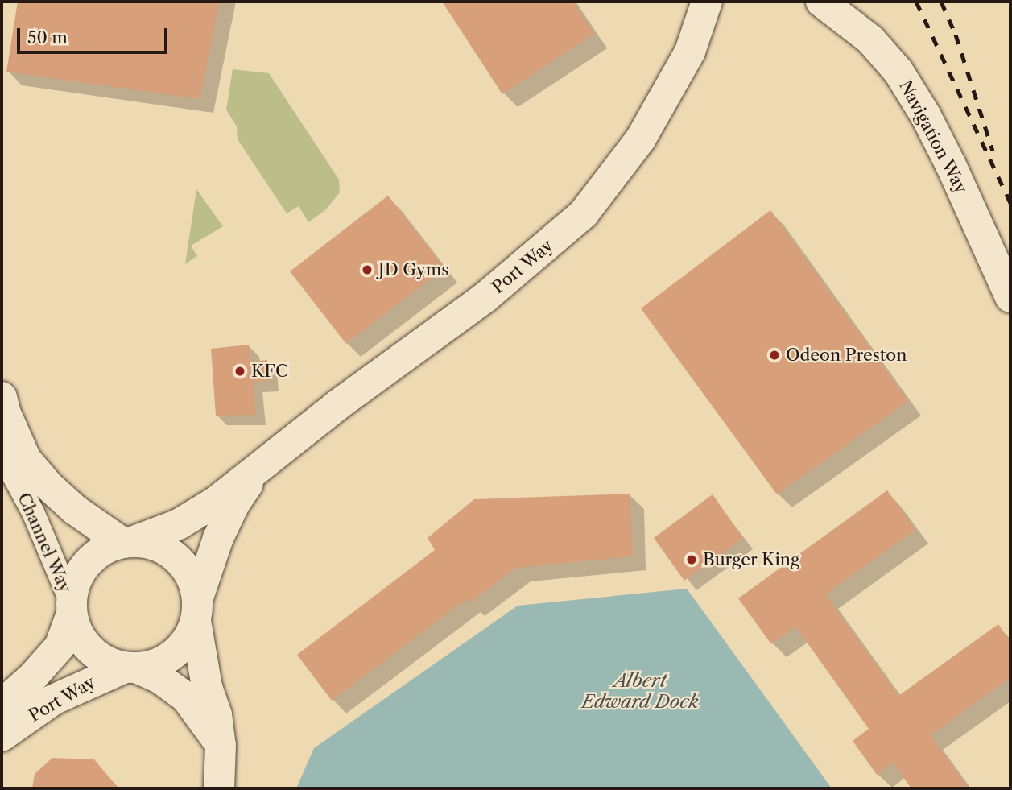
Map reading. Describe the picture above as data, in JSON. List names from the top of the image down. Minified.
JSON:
{"streets":{"street":["Navigation Way","Port Way","Channel Way"]},"crossings":[["Port Way","Channel Way"]],"water":["Albert Edward Dock"],"places":["JD Gyms","Odeon Preston","KFC","Burger King"],"scale_bar":"50 m"}
